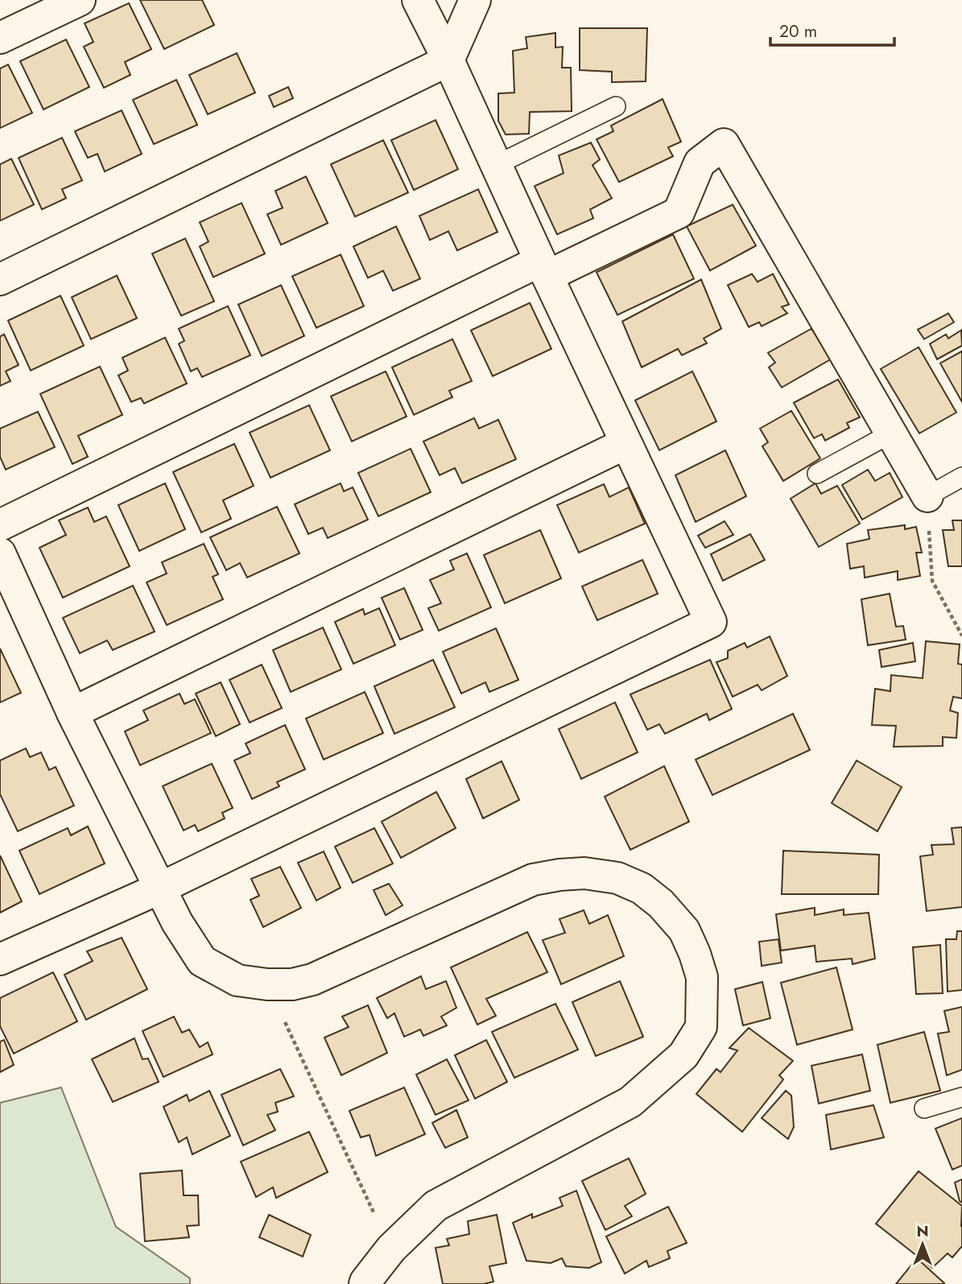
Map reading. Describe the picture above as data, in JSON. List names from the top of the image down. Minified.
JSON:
{"scale_bar":"20 m","north":"top"}
